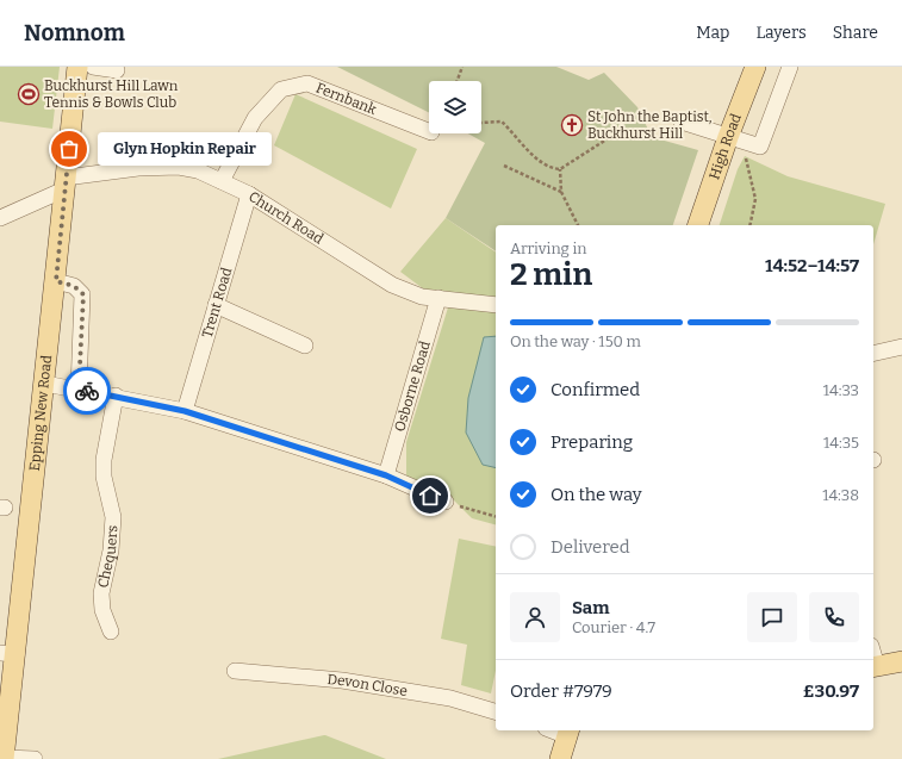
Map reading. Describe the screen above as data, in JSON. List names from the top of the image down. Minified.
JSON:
{"streets":{"main road":["High Road","Epping New Road"],"street":["Fernbank","Church Road","Trent Road","Osborne Road","Chequers","Devon Close"]},"crossings":[["Fernbank","Church Road"],["Church Road","Trent Road"],["Church Road","Osborne Road"],["Church Road","Epping New Road"]],"places":{"sports":["Buckhurst Hill Lawn Tennis & Bowls Club"],"church":["St John the Baptist, Buckhurst Hill"],"other":["Glyn Hopkin Repair"]},"page":{"header":"Nomnom","nav":["Map","Layers","Share"],"bubble":"Glyn Hopkin Repair","heading":["2 min","Arriving in","14:52–14:57"],"panel":["Sam","Courier · 4.7","Order #7979","£30.97"],"bar":"On the way · 150 m","list":[["Confirmed","14:33"],["Preparing","14:35"],["On the way","14:38"],"Delivered"]}}
